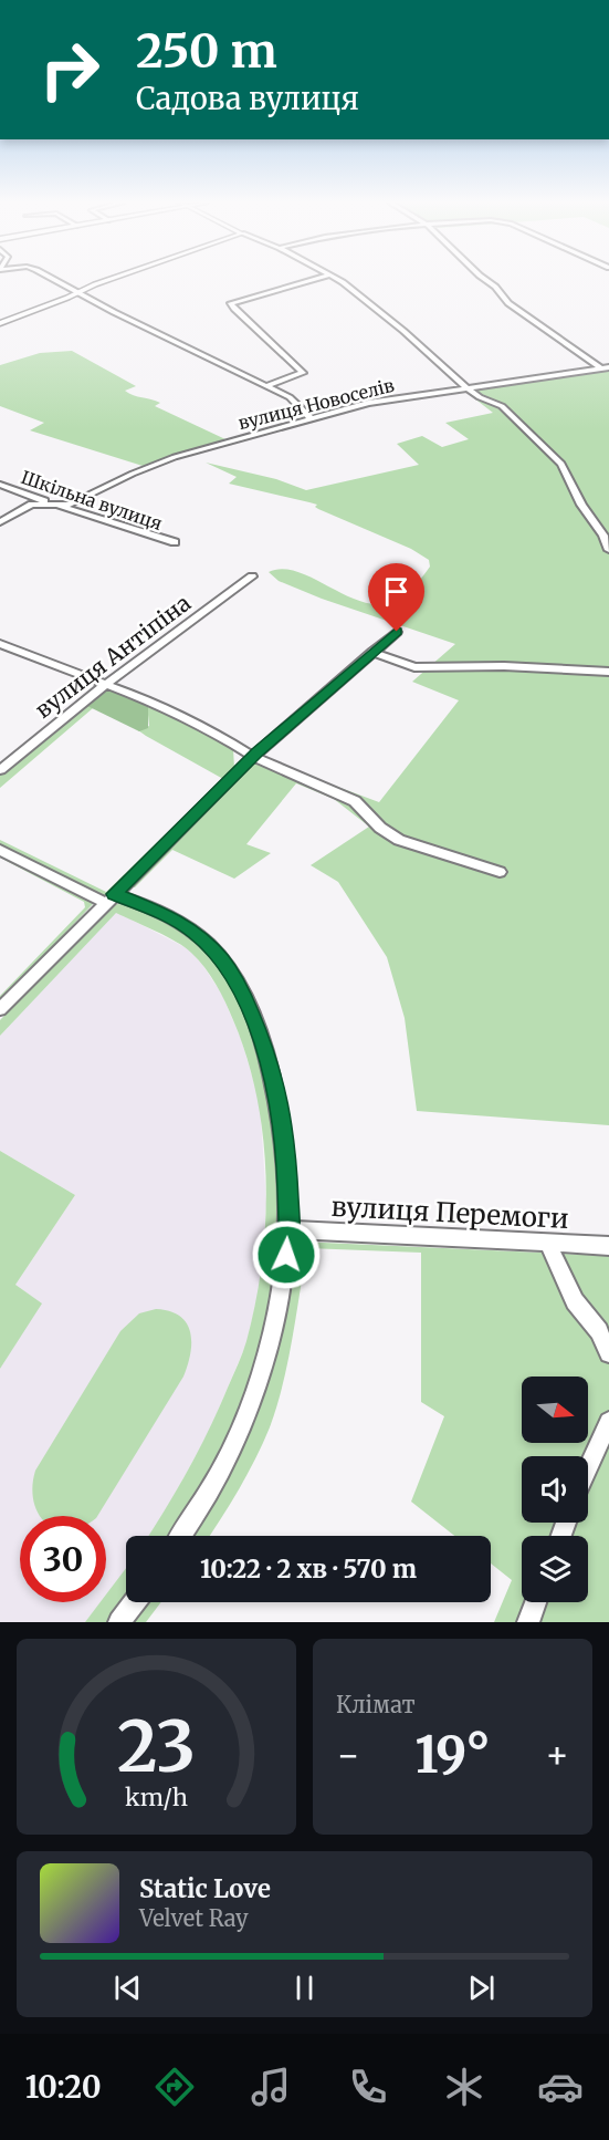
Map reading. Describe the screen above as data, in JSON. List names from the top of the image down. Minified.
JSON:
{"streets":{"street":["вулиця Новоселів","Шкільна вулиця","вулиця Антіпіна","вулиця Перемоги"]},"crossings":[["вулиця Новоселів","Шкільна вулиця"]],"north":"right","page":{"turn":["250 m","Садова вулиця"],"limit":"30","trip":"10:22 · 2 хв · 570 m","tile":"Клімат","heat":["−","19°","+"],"song":["Static Love","Velvet Ray"],"tabs":"10:20","gauge":["23","km/h"]}}
